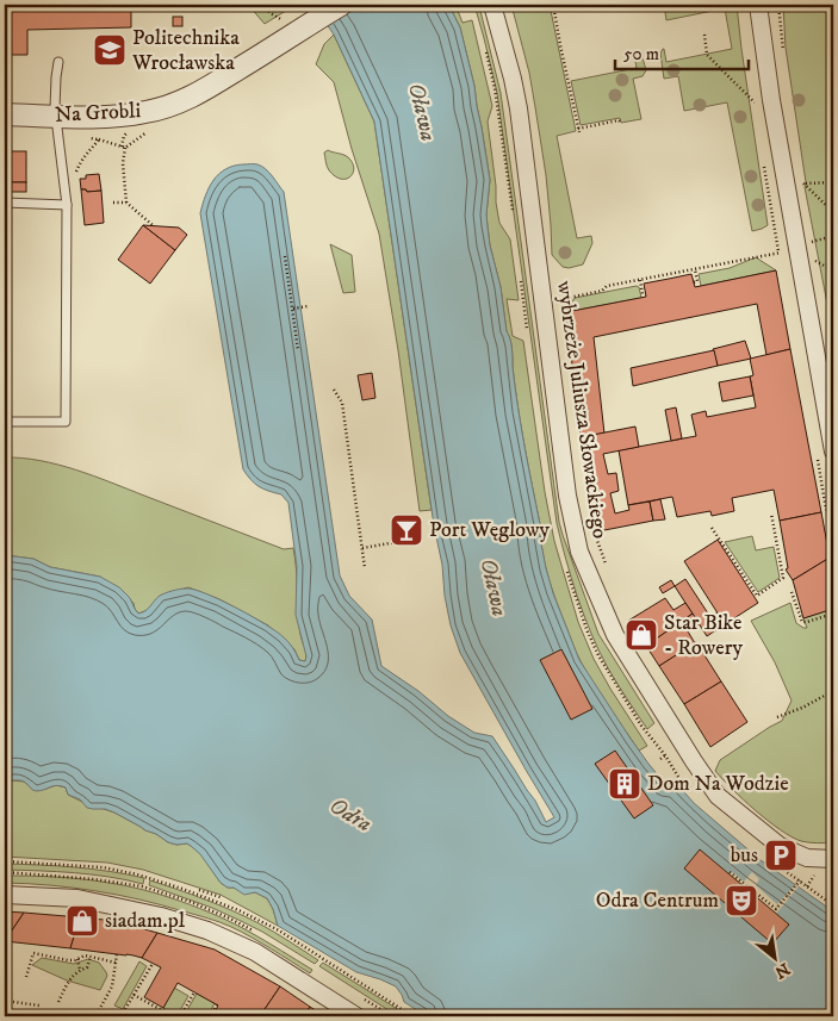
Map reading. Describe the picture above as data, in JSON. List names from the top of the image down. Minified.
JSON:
{"streets":{"street":["Na Grobli","wybrzeże Juliusza Słowackiego"]},"water":["Oława","Odra"],"places":{"school or university":["Politechnika Wrocławska"],"bar":["Port Węglowy"],"shop":["Star Bike - Rowery","siadam.pl"],"building":["Dom Na Wodzie"],"parking":["bus"],"theatre":["Odra Centrum"]},"scale_bar":"50 m","north":"bottom right"}
